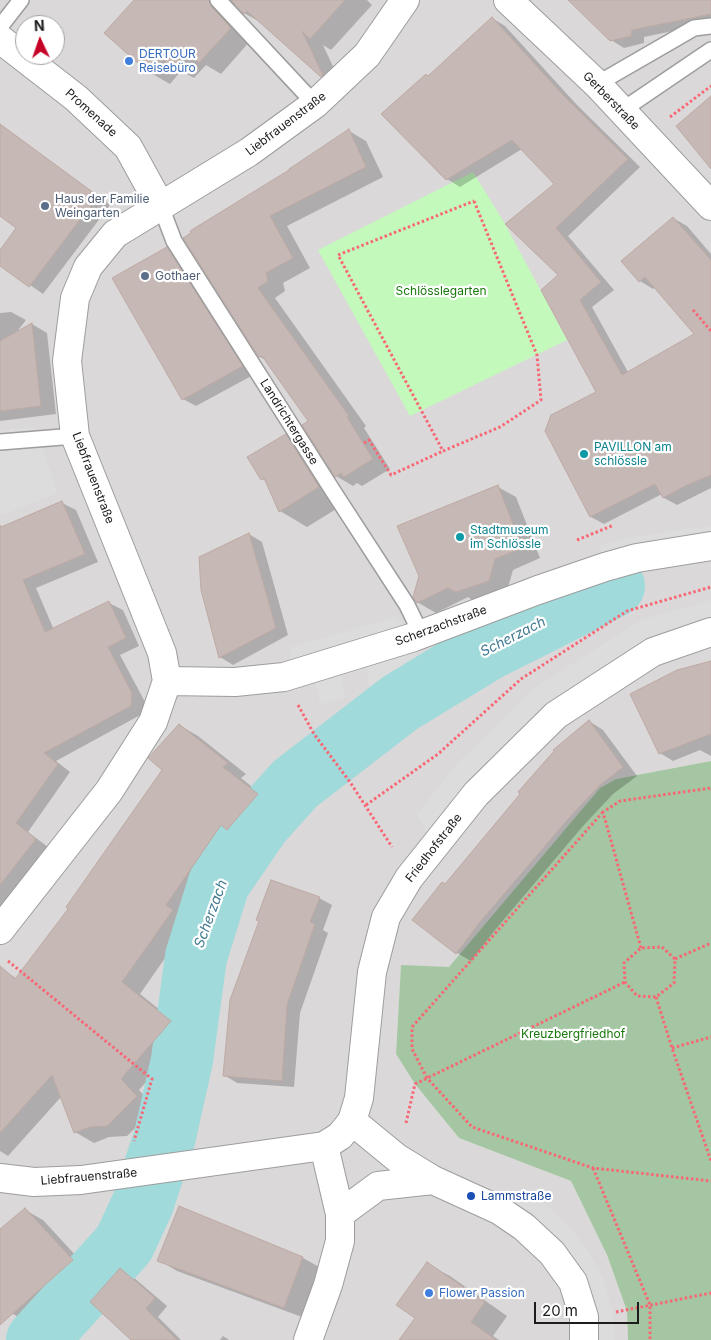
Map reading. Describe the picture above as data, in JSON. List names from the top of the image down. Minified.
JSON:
{"streets":{"street":["Gerberstraße","Promenade","Liebfrauenstraße","Scherzachstraße","Friedhofstraße"],"lane":["Landrichtergasse"]},"crossings":[["Promenade","Liebfrauenstraße"],["Promenade","Landrichtergasse"],["Liebfrauenstraße","Landrichtergasse"],["Liebfrauenstraße","Scherzachstraße"],["Liebfrauenstraße","Friedhofstraße"],["Landrichtergasse","Scherzachstraße"]],"water":["Scherzach"],"parks":["Schlösslegarten","Kreuzbergfriedhof"],"places":["DERTOUR Reisebüro","Haus der Familie Weingarten","Gothaer","PAVILLON am schlössle","Stadtmuseum im Schlössle","Lammstraße","Flower Passion"],"scale_bar":"20 m","north":"top"}
